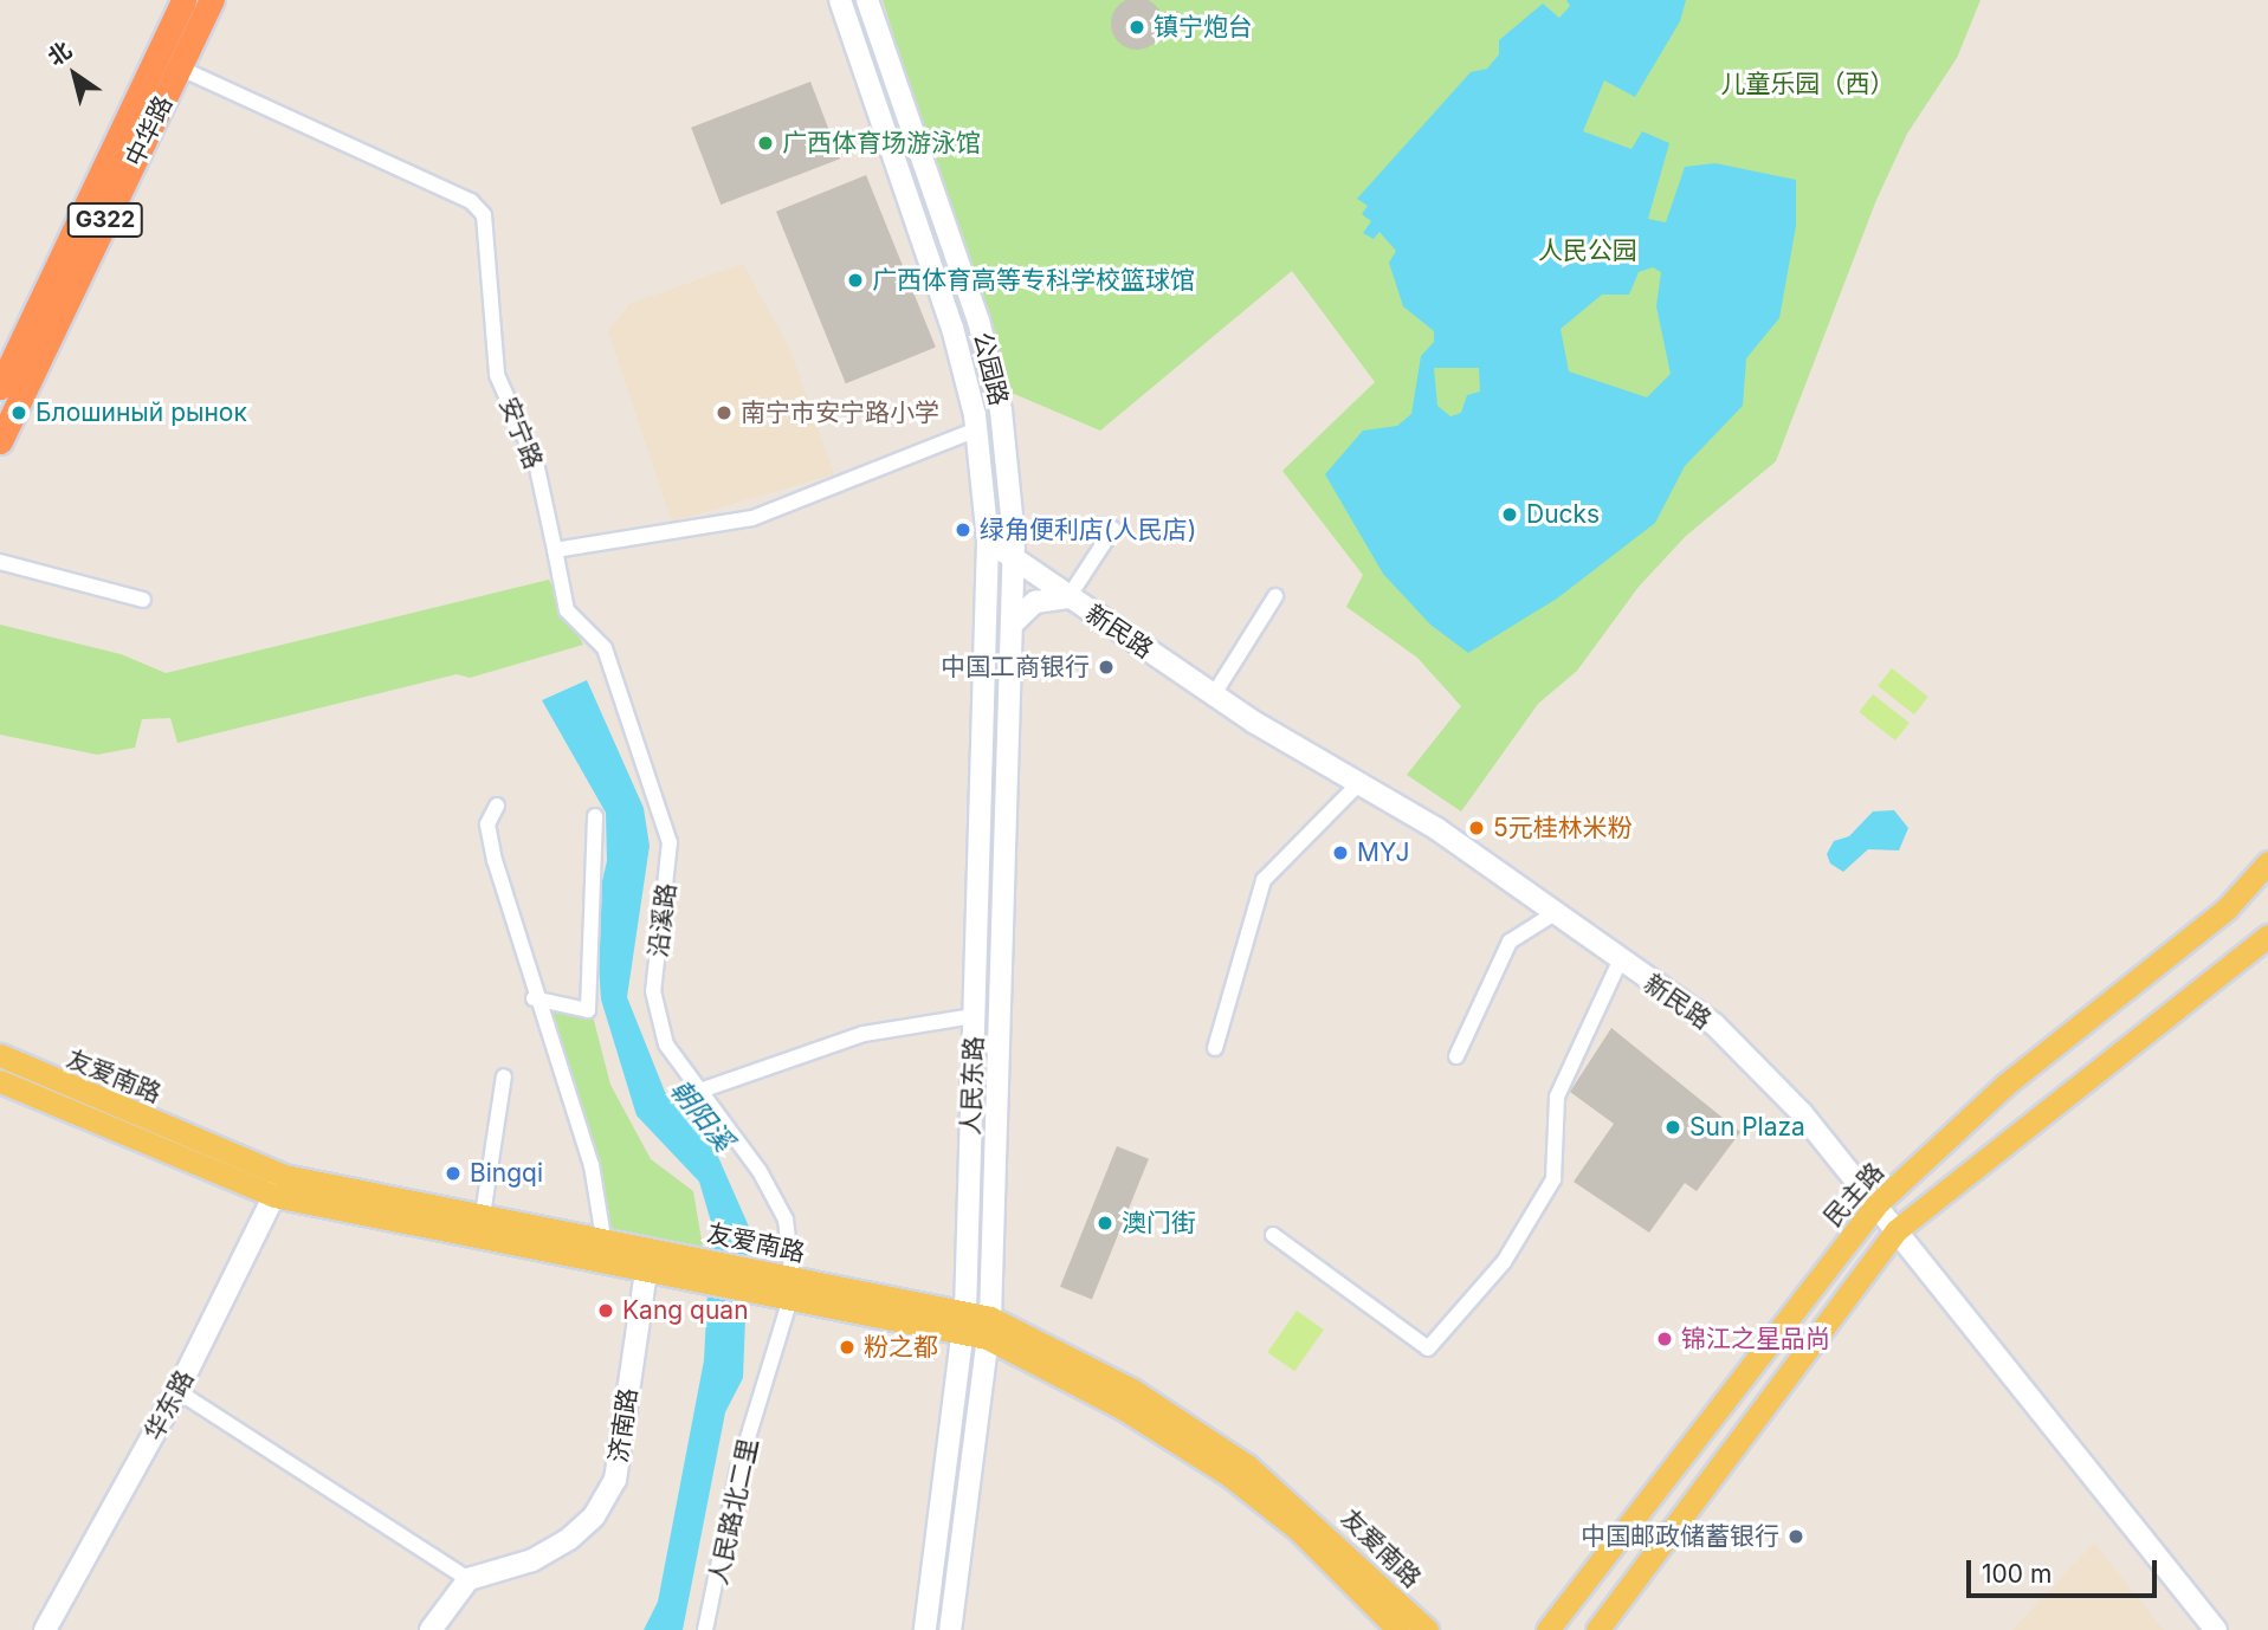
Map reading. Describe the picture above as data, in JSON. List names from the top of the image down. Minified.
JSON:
{"streets":{"highway":["中华路","G322"],"main road":["公园路","新民路","友爱南路","人民东路","民主路","华东路","济南路"],"street":["安宁路","沿溪路","人民路北二里"]},"crossings":[["中华路","安宁路"],["公园路","新民路"],["公园路","人民东路"],["安宁路","沿溪路"],["新民路","人民东路"],["新民路","民主路"],["沿溪路","友爱南路"],["沿溪路","人民路北二里"],["友爱南路","人民东路"],["友爱南路","华东路"],["友爱南路","济南路"],["友爱南路","人民路北二里"]],"water":["朝阳溪"],"parks":["儿童乐园（西）","人民公园"],"places":["镇宁炮台","广西体育场游泳馆","广西体育高等专科学校篮球馆","Блошиный рынок","南宁市安宁路小学","Ducks","绿角便利店(人民店)","中国工商银行","5元桂林米粉","MYJ","Sun Plaza","Bingqi","澳门街","Kang quan","锦江之星品尚","粉之都","中国邮政储蓄银行"],"scale_bar":"100 m","north":"top left"}
